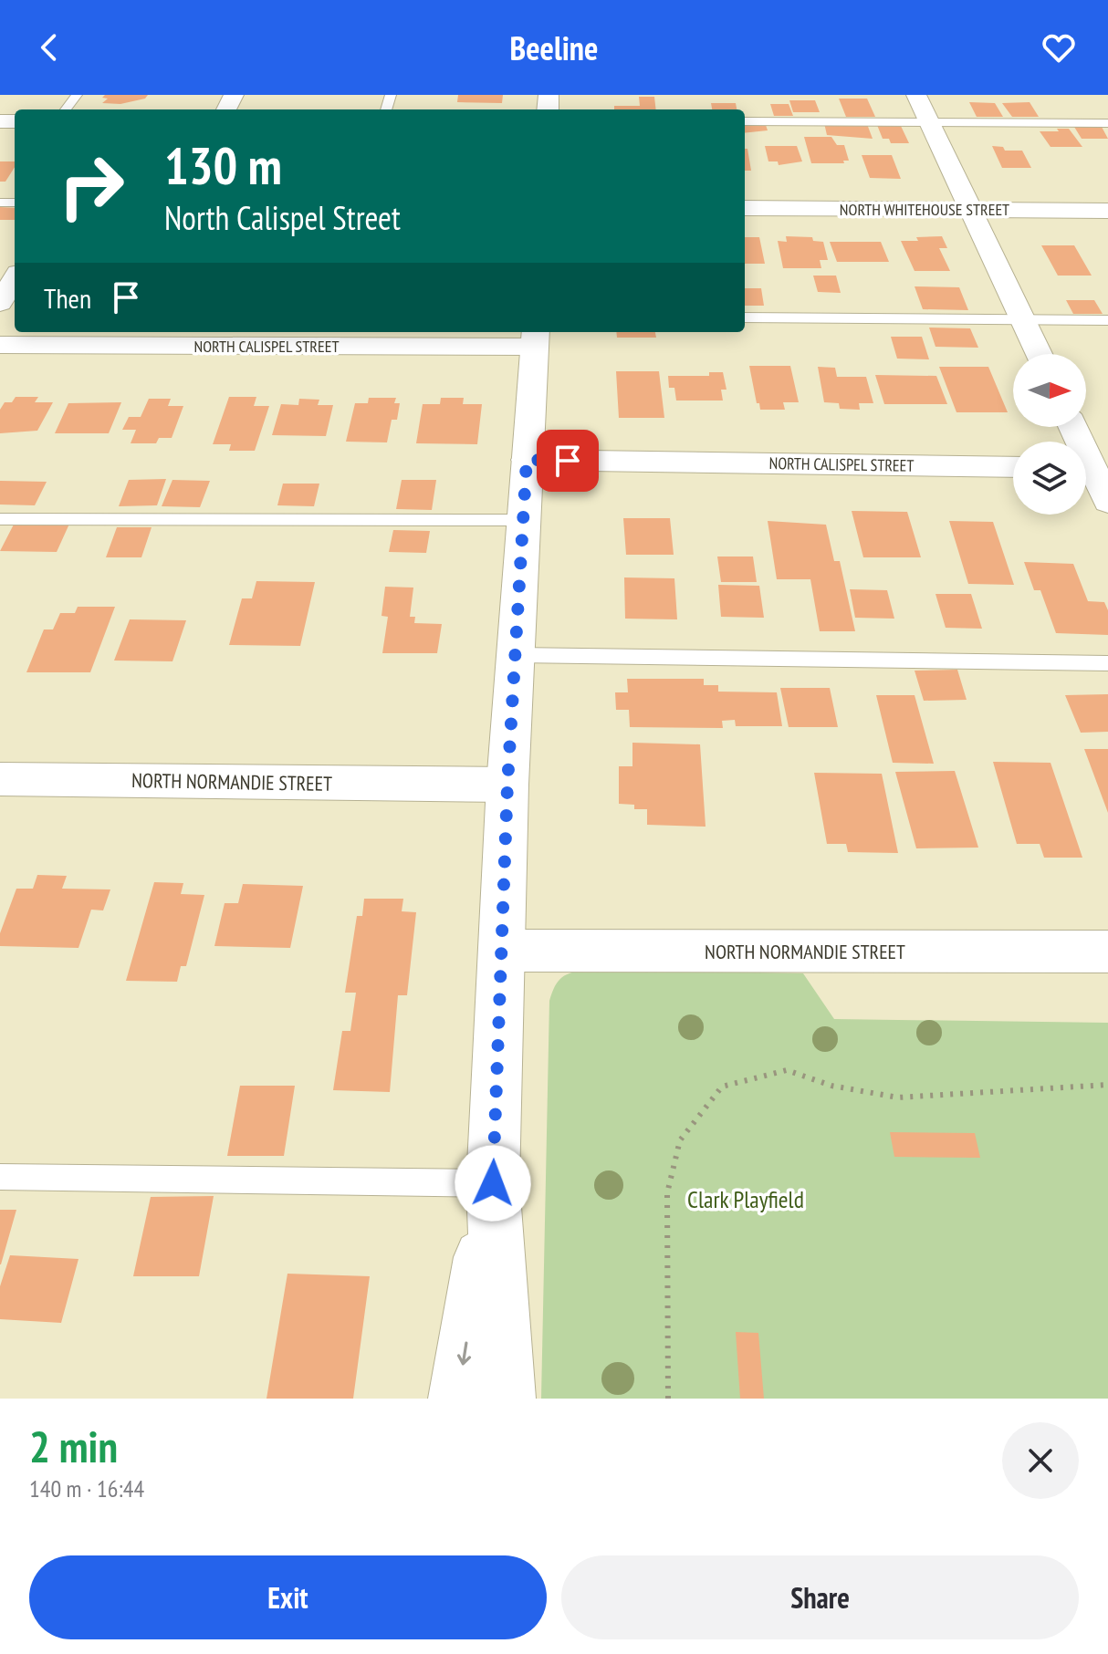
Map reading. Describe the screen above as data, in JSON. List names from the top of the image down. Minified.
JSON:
{"streets":{"street":["NORTH WHITEHOUSE STREET","NORTH CALISPEL STREET","NORTH NORMANDIE STREET"]},"parks":["Clark Playfield"],"north":"right","page":{"header":"Beeline","turn":["130 m","North Calispel Street"],"then":"Then","heading":["2 min","140 m · 16:44"],"buttons":["Exit","Share"]}}
